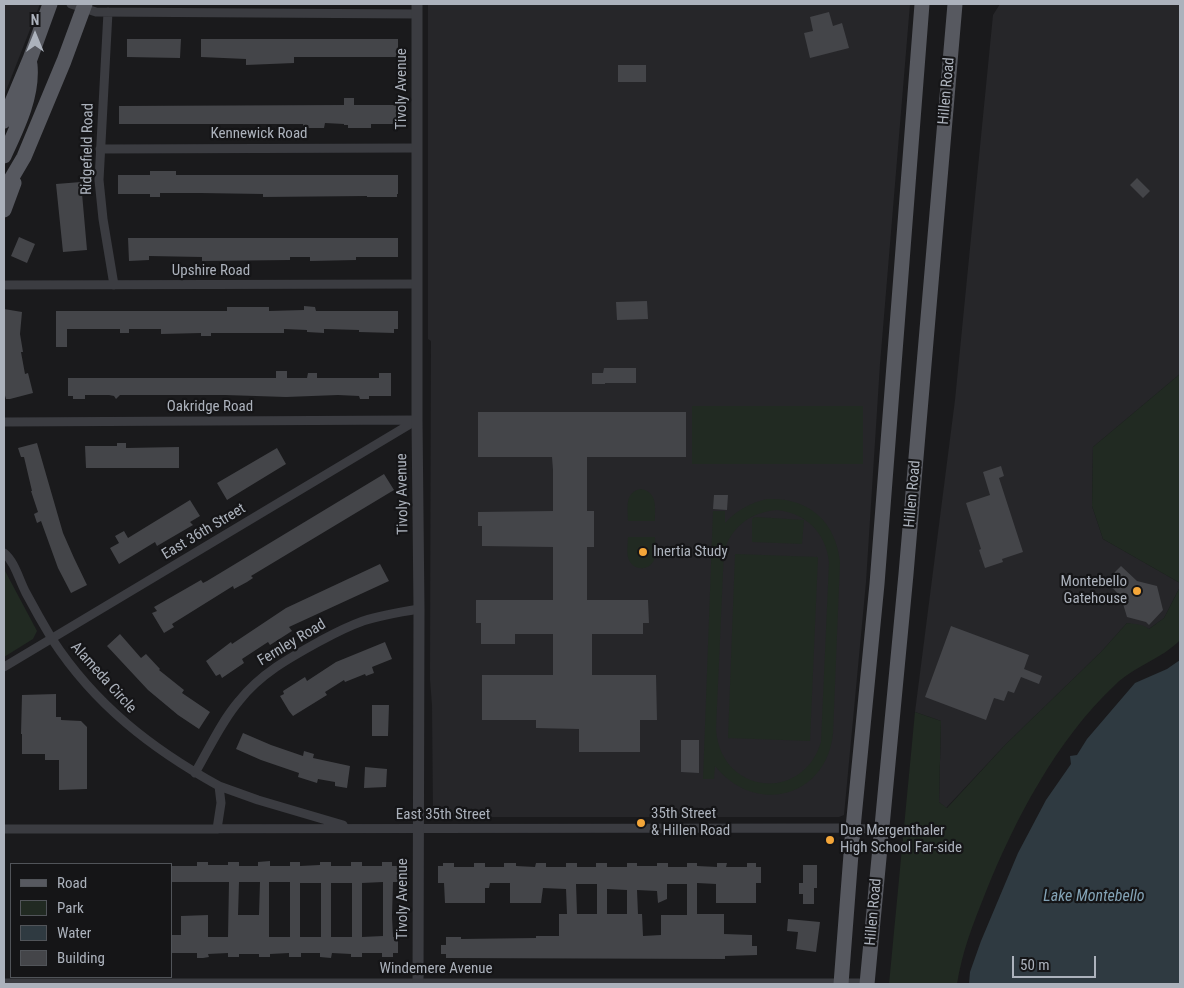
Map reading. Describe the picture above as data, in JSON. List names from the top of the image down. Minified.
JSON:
{"streets":{"main road":["Hillen Road"],"street":["Tivoly Avenue","Kennewick Road","Ridgefield Road","Upshire Road","Oakridge Road","East 36th Street","Fernley Road","Alameda Circle","East 35th Street","Windemere Avenue"]},"crossings":[["Tivoly Avenue","Kennewick Road"],["Tivoly Avenue","Upshire Road"],["Tivoly Avenue","Oakridge Road"],["Tivoly Avenue","East 36th Street"],["Tivoly Avenue","Fernley Road"],["Tivoly Avenue","East 35th Street"],["Tivoly Avenue","Windemere Avenue"],["Hillen Road","East 35th Street"],["Hillen Road","Windemere Avenue"],["Kennewick Road","Ridgefield Road"],["Ridgefield Road","Upshire Road"],["Oakridge Road","East 36th Street"],["East 36th Street","Alameda Circle"],["Fernley Road","Alameda Circle"],["Alameda Circle","East 35th Street"]],"water":["Lake Montebello"],"places":["Inertia Study","Montebello Gatehouse","35th Street & Hillen Road","Due Mergenthaler High School Far-side"],"legend":["Road","Park","Water","Building"],"scale_bar":"50 m","north":"top"}
